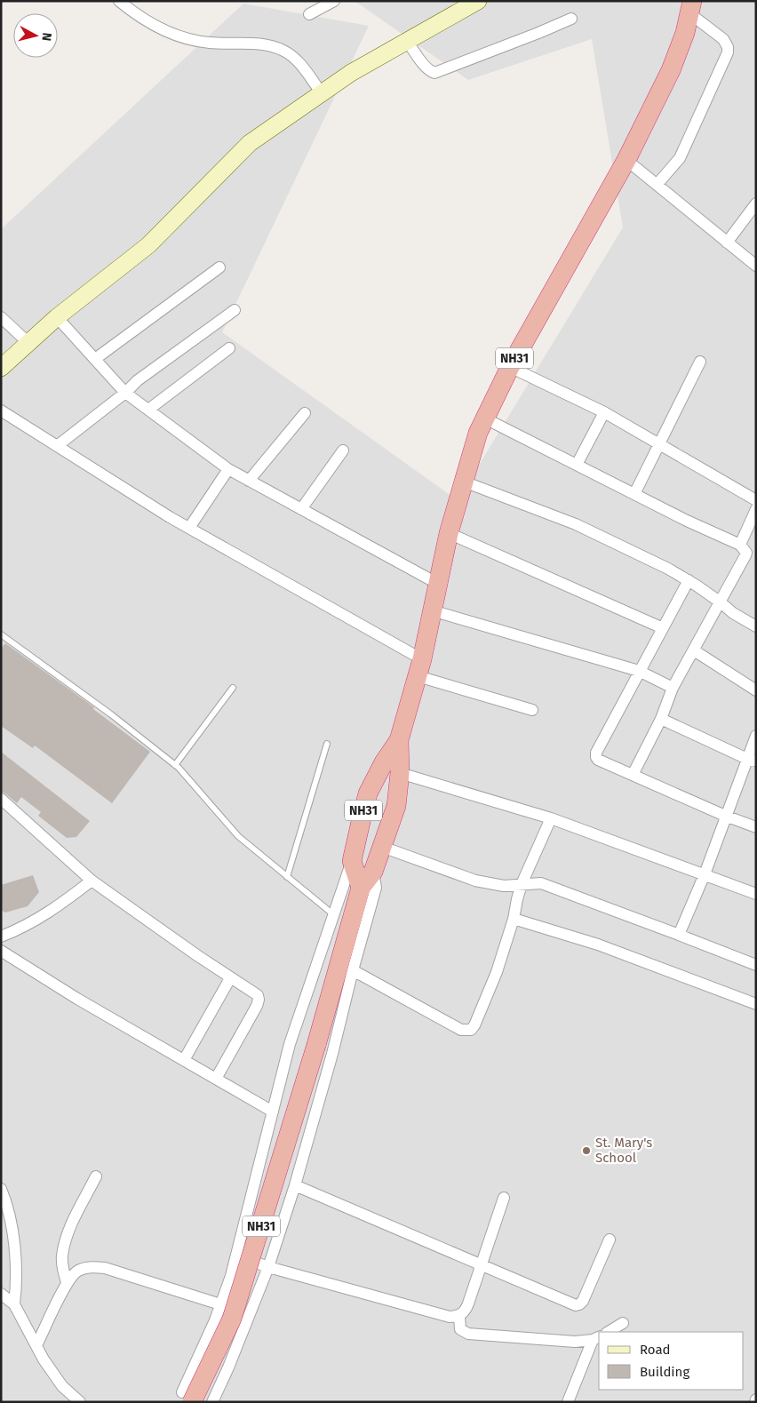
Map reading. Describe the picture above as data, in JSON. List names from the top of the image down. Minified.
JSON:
{"streets":{"highway":["NH31"]},"places":["St. Mary's School"],"legend":["Road","Building"],"north":"right"}
